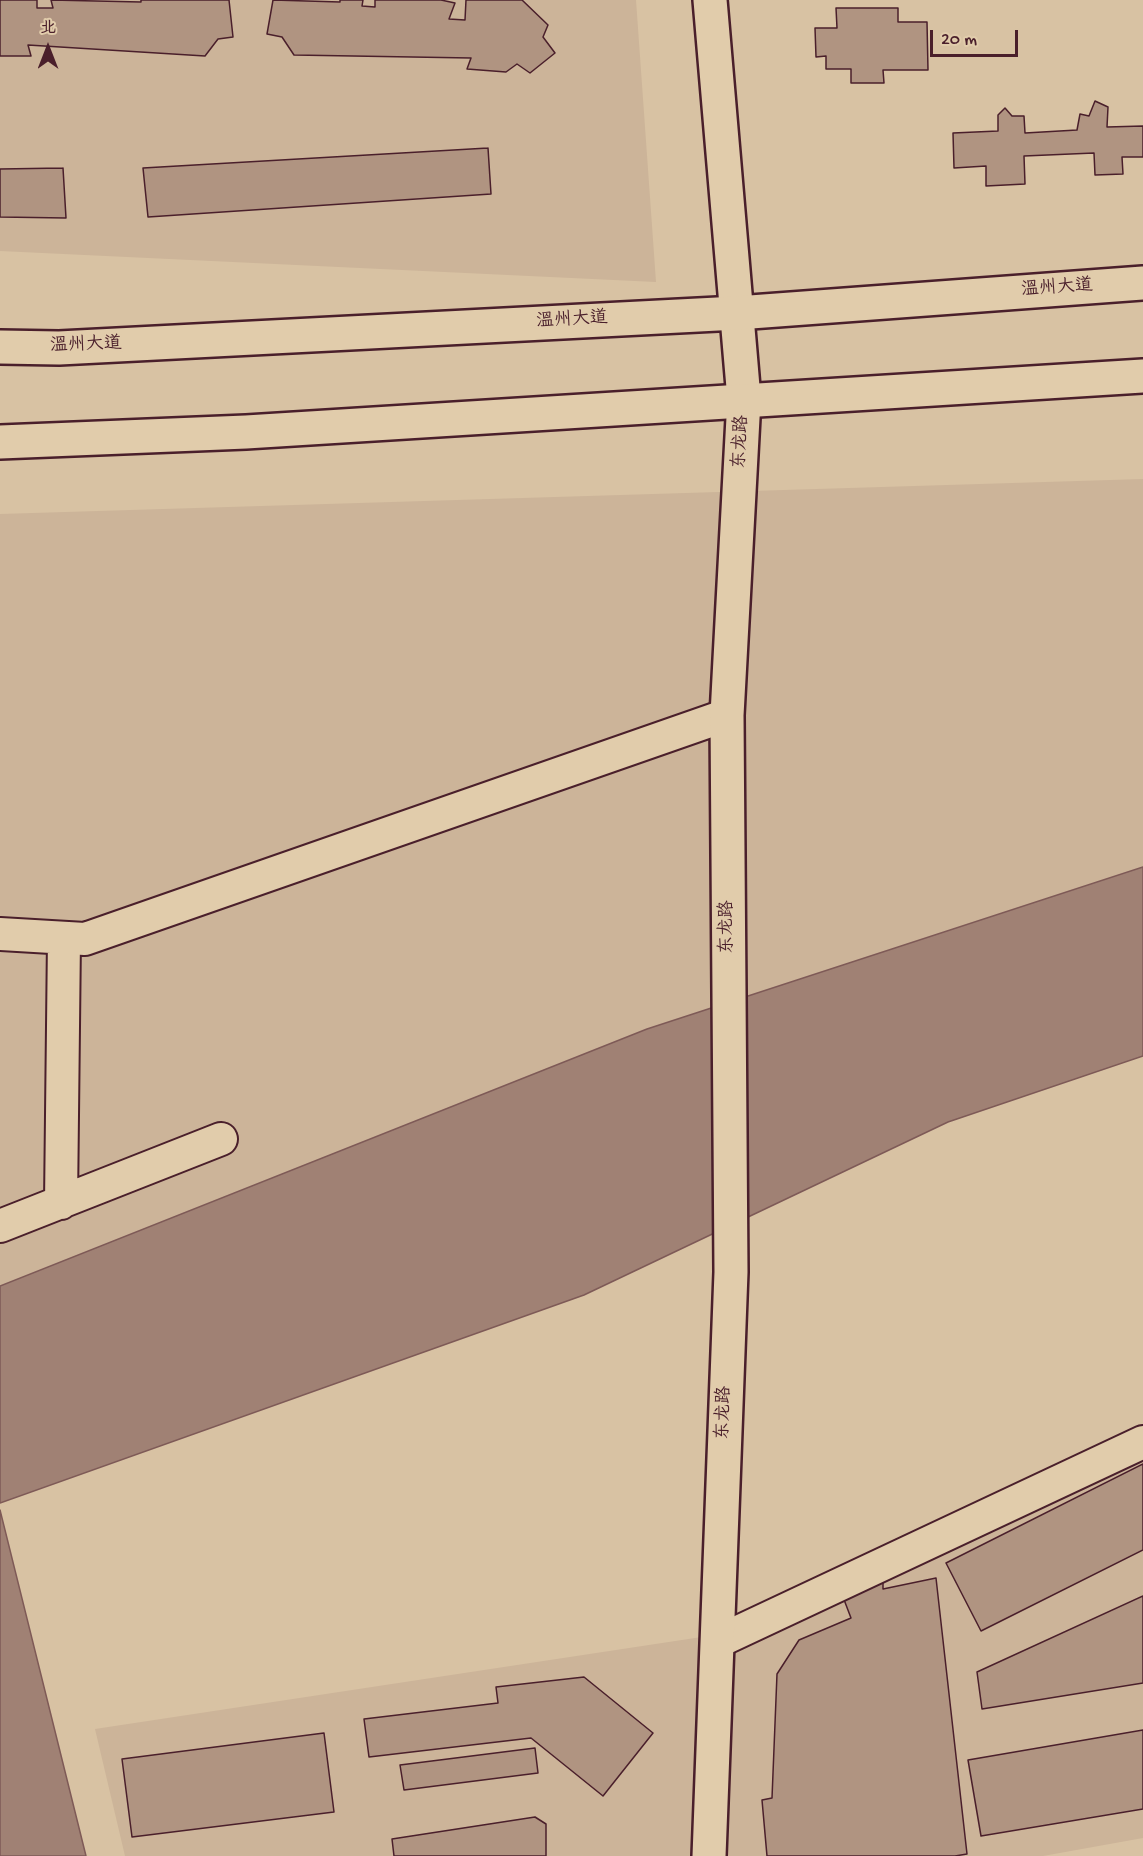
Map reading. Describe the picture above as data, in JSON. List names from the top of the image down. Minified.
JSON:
{"streets":{"main road":["温州大道","东龙路"]},"crossings":[["温州大道","东龙路"]],"scale_bar":"20 m","north":"top"}
